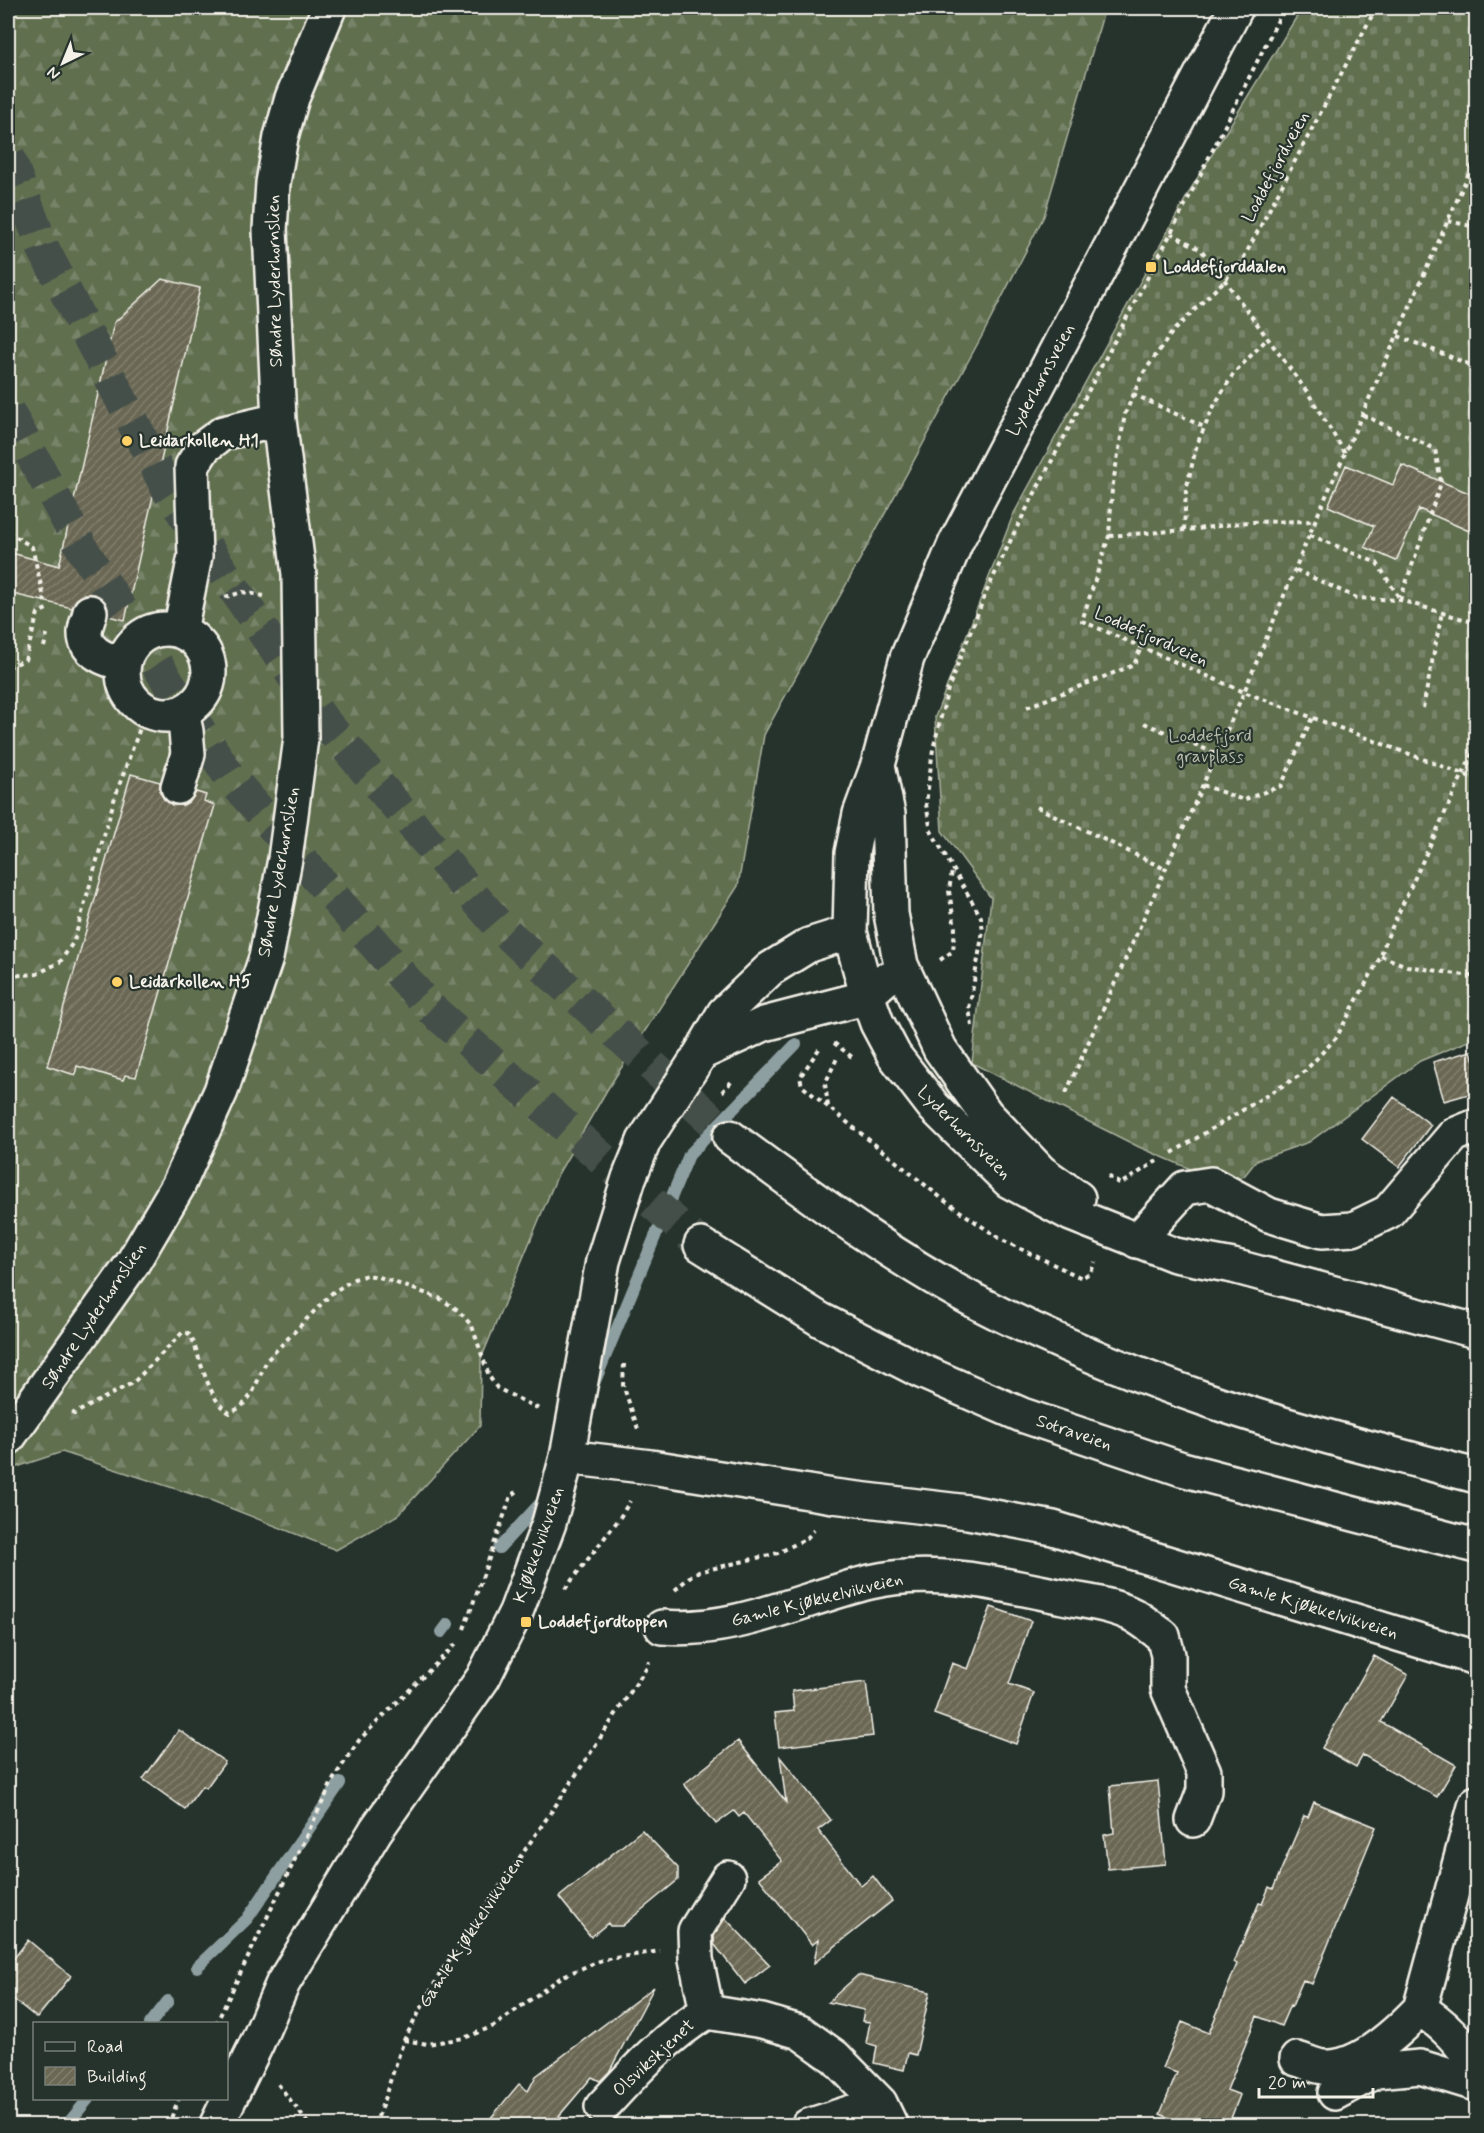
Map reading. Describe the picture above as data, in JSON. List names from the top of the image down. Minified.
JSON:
{"streets":{"main road":["Søndre Lyderhornslien","Lyderhornsveien","Sotraveien","Kjøkkelvikveien","Gamle Kjøkkelvikveien","Olsvikskjenet"],"path":["Loddefjordveien"]},"crossings":[["Lyderhornsveien","Kjøkkelvikveien"],["Kjøkkelvikveien","Gamle Kjøkkelvikveien"]],"parks":["Loddefjord gravplass"],"places":{"transit":["Loddefjorddalen","Loddefjordtoppen"],"other":["Leidarkollen H1","Leidarkollen H5"]},"legend":["Road","Building"],"scale_bar":"20 m","north":"bottom left"}
